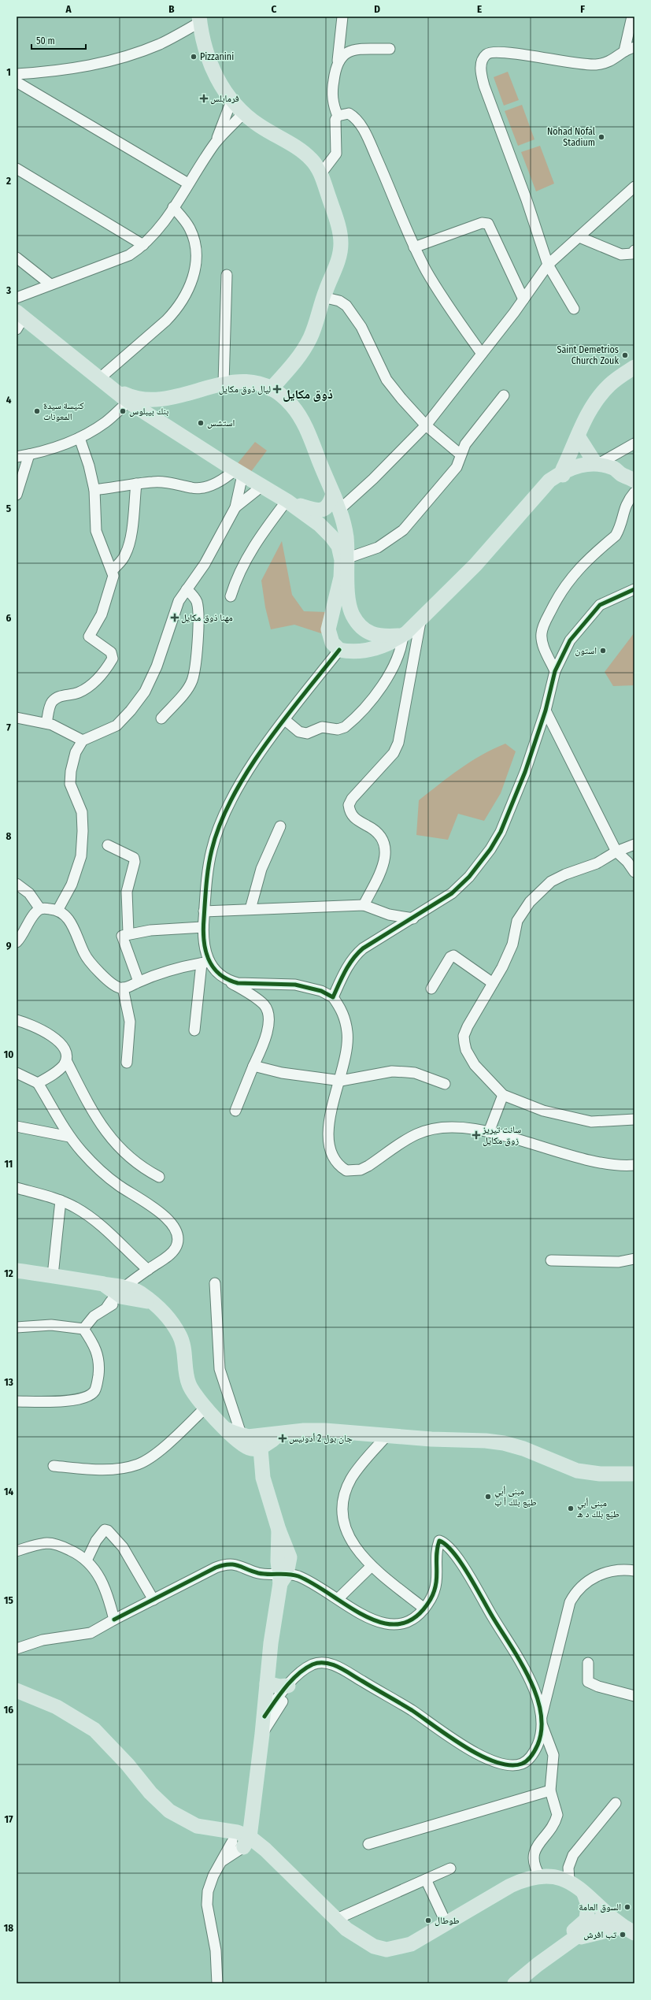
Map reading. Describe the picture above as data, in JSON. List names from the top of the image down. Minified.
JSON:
{"districts":["ذوق مكايل"],"places":{"other":["Pizzanini","Nohad Nofal Stadium","Saint Demetrios Church Zouk","كنيسة سيدة المعونات","بنك بيبلوس","استشس","استون","مبنى أبي طيّع بلك أ ب","مبنى أبي طيّع بلك د ه","السوق العامة","طوطال","تب افرش"],"health":["فرمابلس","ليال ذوق مكايل","مهنا ذوق مكايل","سانت تيريز زوق مكايل","جان بول 2 أدونيس"]},"scale_bar":"50 m","grid":{"columns":["A","B","C","D","E","F"],"rows":["1","2","3","4","5","6","7","8","9","10","11","12","13","14","15","16","17","18"]}}
